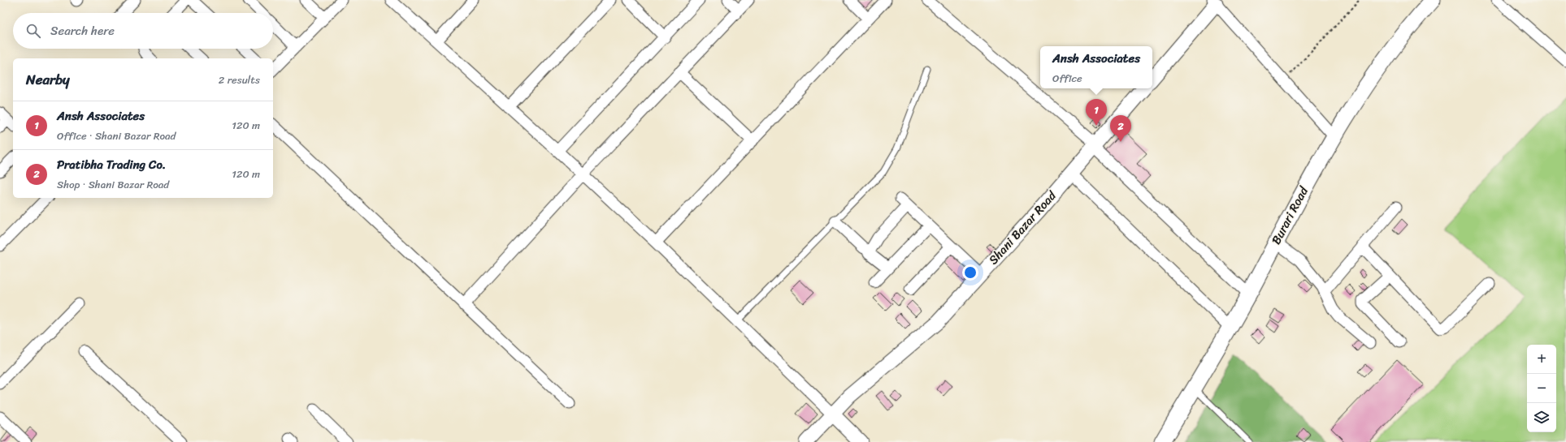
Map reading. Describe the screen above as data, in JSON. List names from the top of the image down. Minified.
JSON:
{"streets":{"main road":["Burari Road"],"street":["Shani Bazar Road"]},"page":{"search":"Search here","popup":["Ansh Associates","Office"],"heading":["Nearby","2 results"],"pins":["1","2"],"list":[{"mark":"1","name":"Ansh Associates","note":"Office · Shani Bazar Road","value":"120 m"},{"mark":"2","name":"Pratibha Trading Co.","note":"Shop · Shani Bazar Road","value":"120 m"}],"map_buttons":["+","−"]}}
